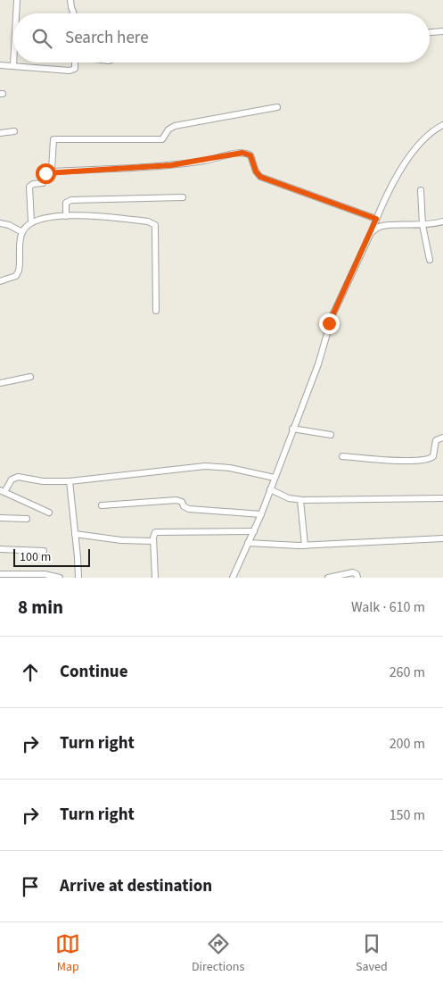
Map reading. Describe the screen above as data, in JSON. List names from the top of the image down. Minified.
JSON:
{"scale_bar":"100 m","page":{"search":"Search here","scale":"100 m","heading":["8 min","Walk · 610 m"],"list":[["Continue","260 m"],["Turn right","200 m"],["Turn right","150 m"],"Arrive at destination"],"nav":["Map","Directions","Saved"]}}
